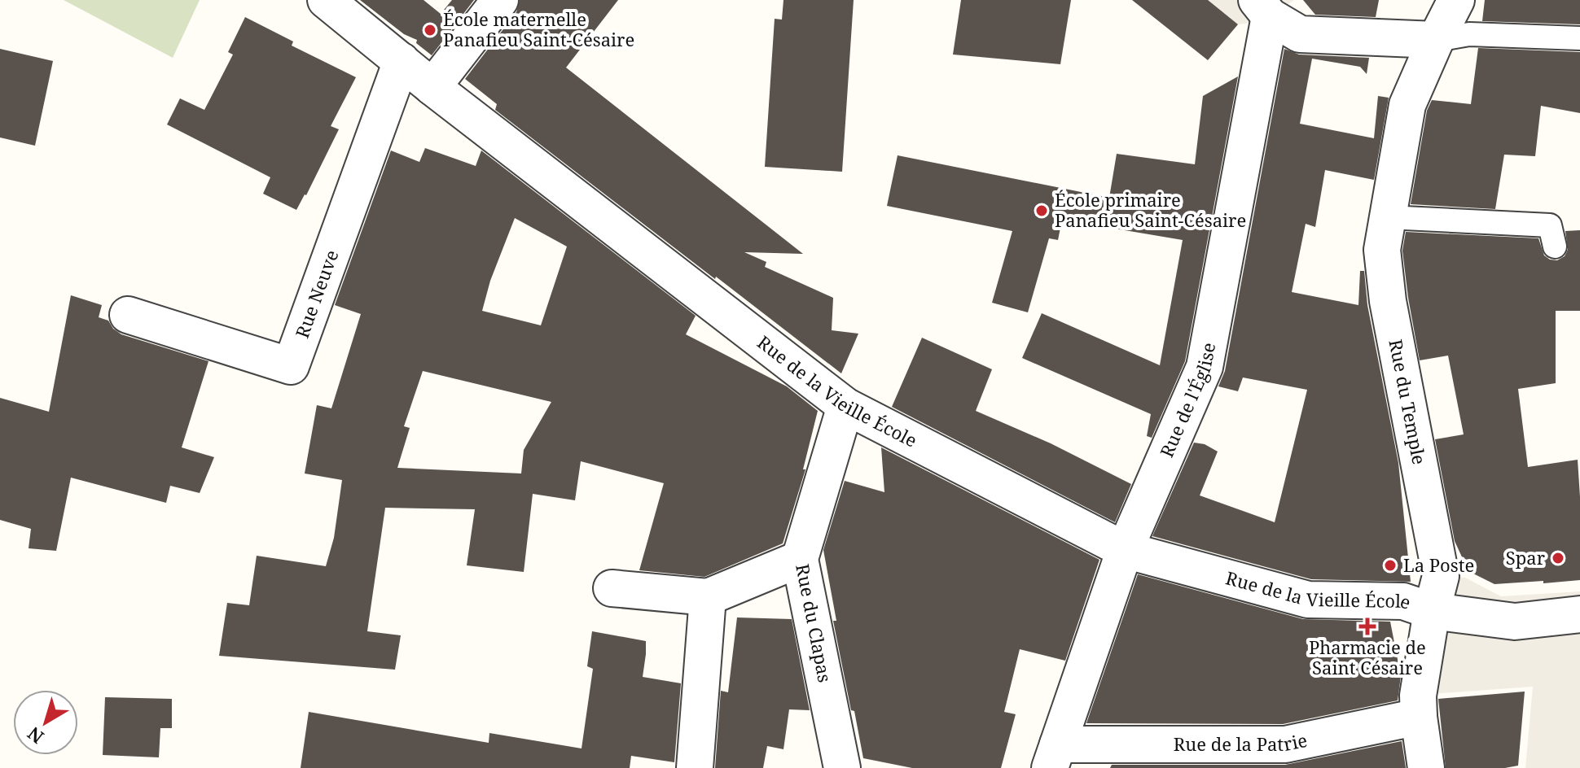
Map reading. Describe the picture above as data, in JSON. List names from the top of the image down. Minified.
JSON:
{"streets":{"street":["Rue Neuve","Rue de la Vieille École","Rue de l'Église","Rue du Temple","Rue du Clapas","Rue de la Patrie"]},"crossings":[["Rue Neuve","Rue de la Vieille École"],["Rue de la Vieille École","Rue de l'Église"],["Rue de la Vieille École","Rue du Temple"],["Rue de la Vieille École","Rue du Clapas"],["Rue de l'Église","Rue de la Patrie"],["Rue du Temple","Rue de la Patrie"]],"places":{"other":["École maternelle Panafieu Saint-Césaire","École primaire Panafieu Saint-Césaire","Spar","La Poste"],"health":["Pharmacie de Saint Césaire"]},"north":"bottom left"}
